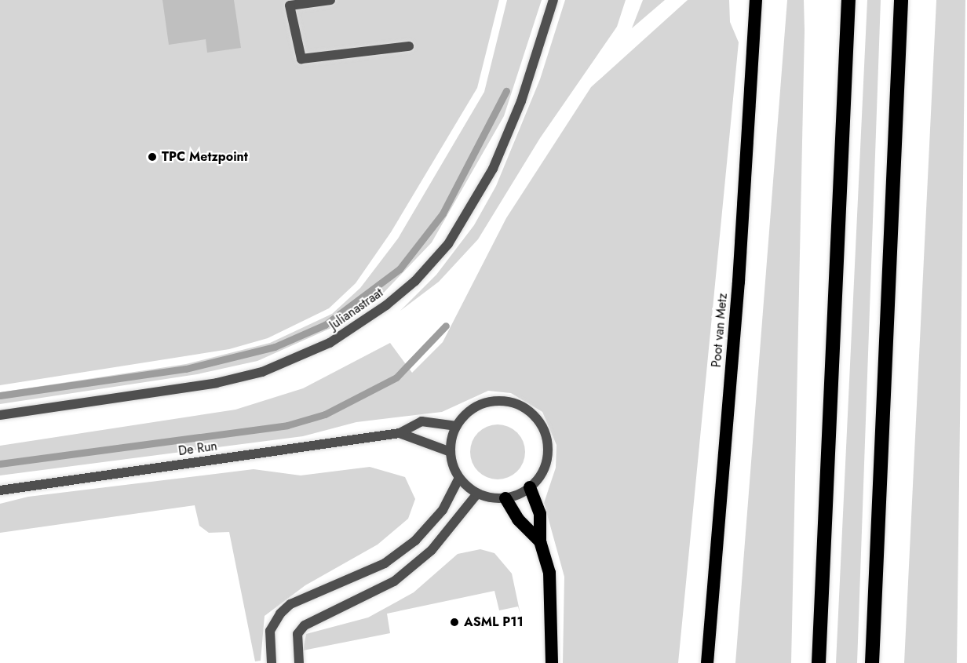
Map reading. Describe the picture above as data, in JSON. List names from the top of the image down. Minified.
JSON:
{"streets":{"highway":["Poot van Metz"],"street":["Julianastraat","De Run"]},"places":["TPC Metzpoint","ASML P11"]}
